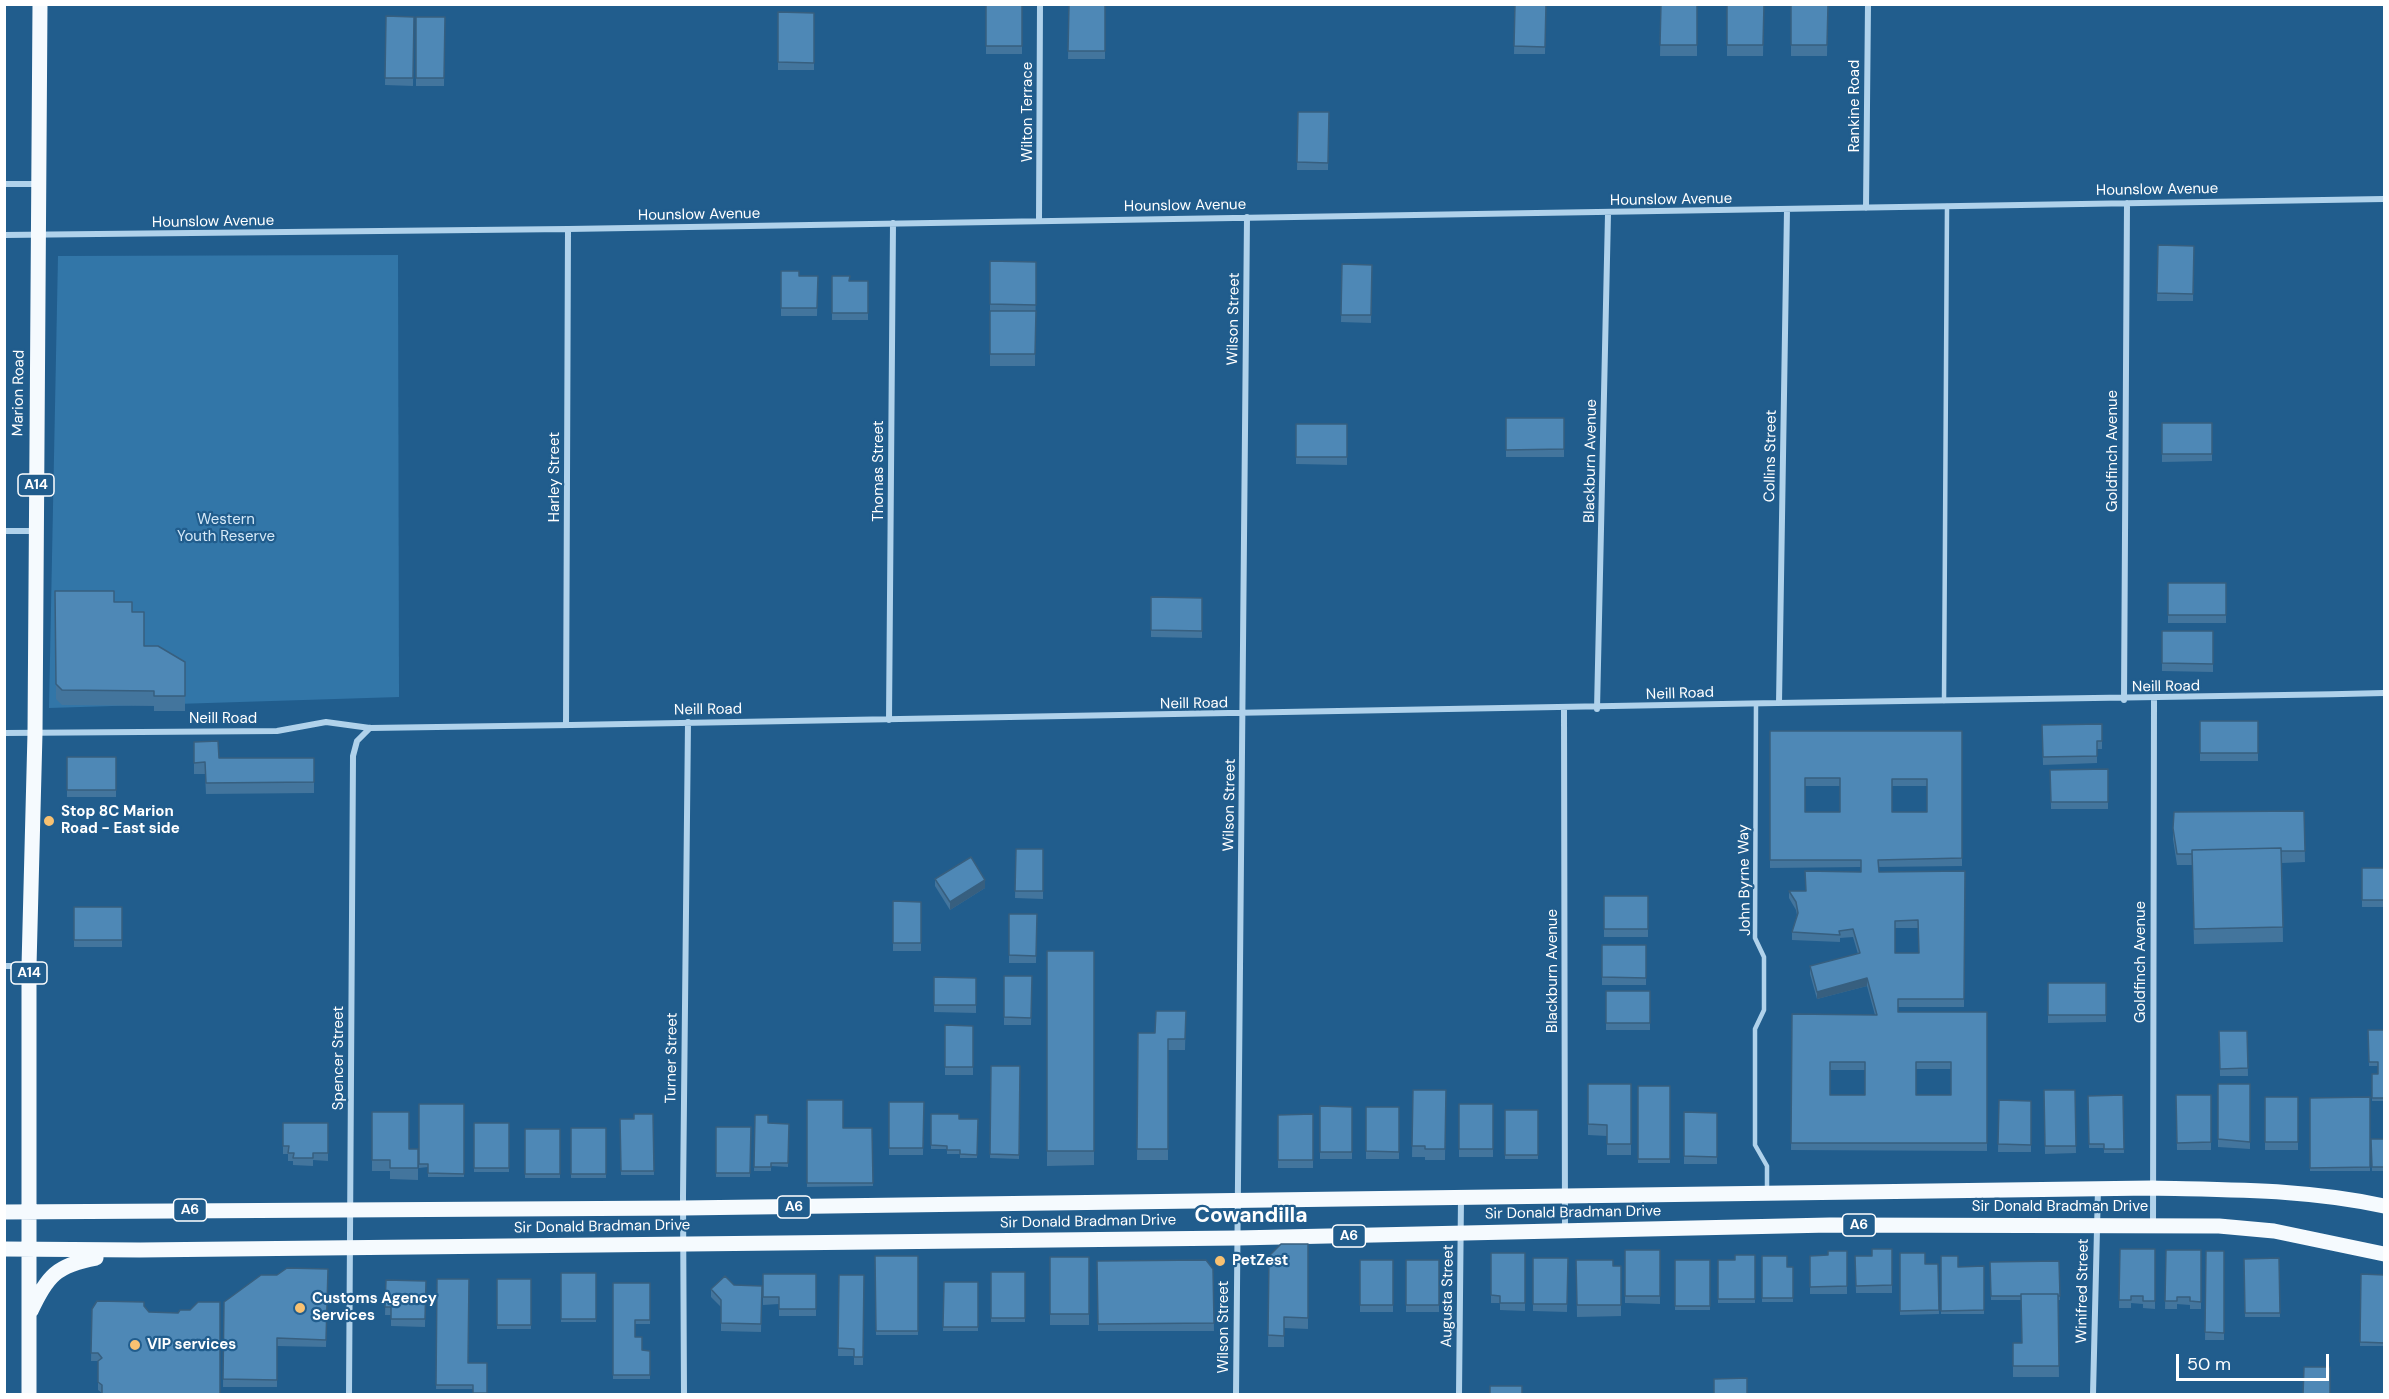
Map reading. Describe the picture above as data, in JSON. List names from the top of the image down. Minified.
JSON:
{"streets":{"main road":["Marion Road","A14","A6","Sir Donald Bradman Drive"],"street":["Rankine Road","Wilton Terrace","Hounslow Avenue","Wilson Street","Goldfinch Avenue","Collins Street","Blackburn Avenue","Thomas Street","Harley Street","Neill Road","Spencer Street","Turner Street","Winifred Street","Augusta Street"],"lane":["John Byrne Way"]},"crossings":[["Rankine Road","Hounslow Avenue"],["Wilton Terrace","Hounslow Avenue"],["Hounslow Avenue","Wilson Street"],["Hounslow Avenue","Marion Road"],["Hounslow Avenue","Goldfinch Avenue"],["Hounslow Avenue","Collins Street"],["Hounslow Avenue","Blackburn Avenue"],["Hounslow Avenue","Thomas Street"],["Hounslow Avenue","Harley Street"],["Wilson Street","Neill Road"],["Wilson Street","Sir Donald Bradman Drive"],["Marion Road","Neill Road"],["Marion Road","Sir Donald Bradman Drive"],["Goldfinch Avenue","Neill Road"],["Goldfinch Avenue","Sir Donald Bradman Drive"],["Collins Street","Neill Road"],["Blackburn Avenue","Neill Road"],["Blackburn Avenue","Sir Donald Bradman Drive"],["Thomas Street","Neill Road"],["Harley Street","Neill Road"],["Neill Road","John Byrne Way"],["Neill Road","Spencer Street"],["Neill Road","Turner Street"],["John Byrne Way","Sir Donald Bradman Drive"],["Spencer Street","Sir Donald Bradman Drive"],["Turner Street","Sir Donald Bradman Drive"],["Sir Donald Bradman Drive","Winifred Street"],["Sir Donald Bradman Drive","Augusta Street"]],"districts":["Cowandilla"],"parks":["Western Youth Reserve"],"places":["Stop 8C Marion Road - East side","PetZest","Customs Agency Services","VIP services"],"scale_bar":"50 m"}
